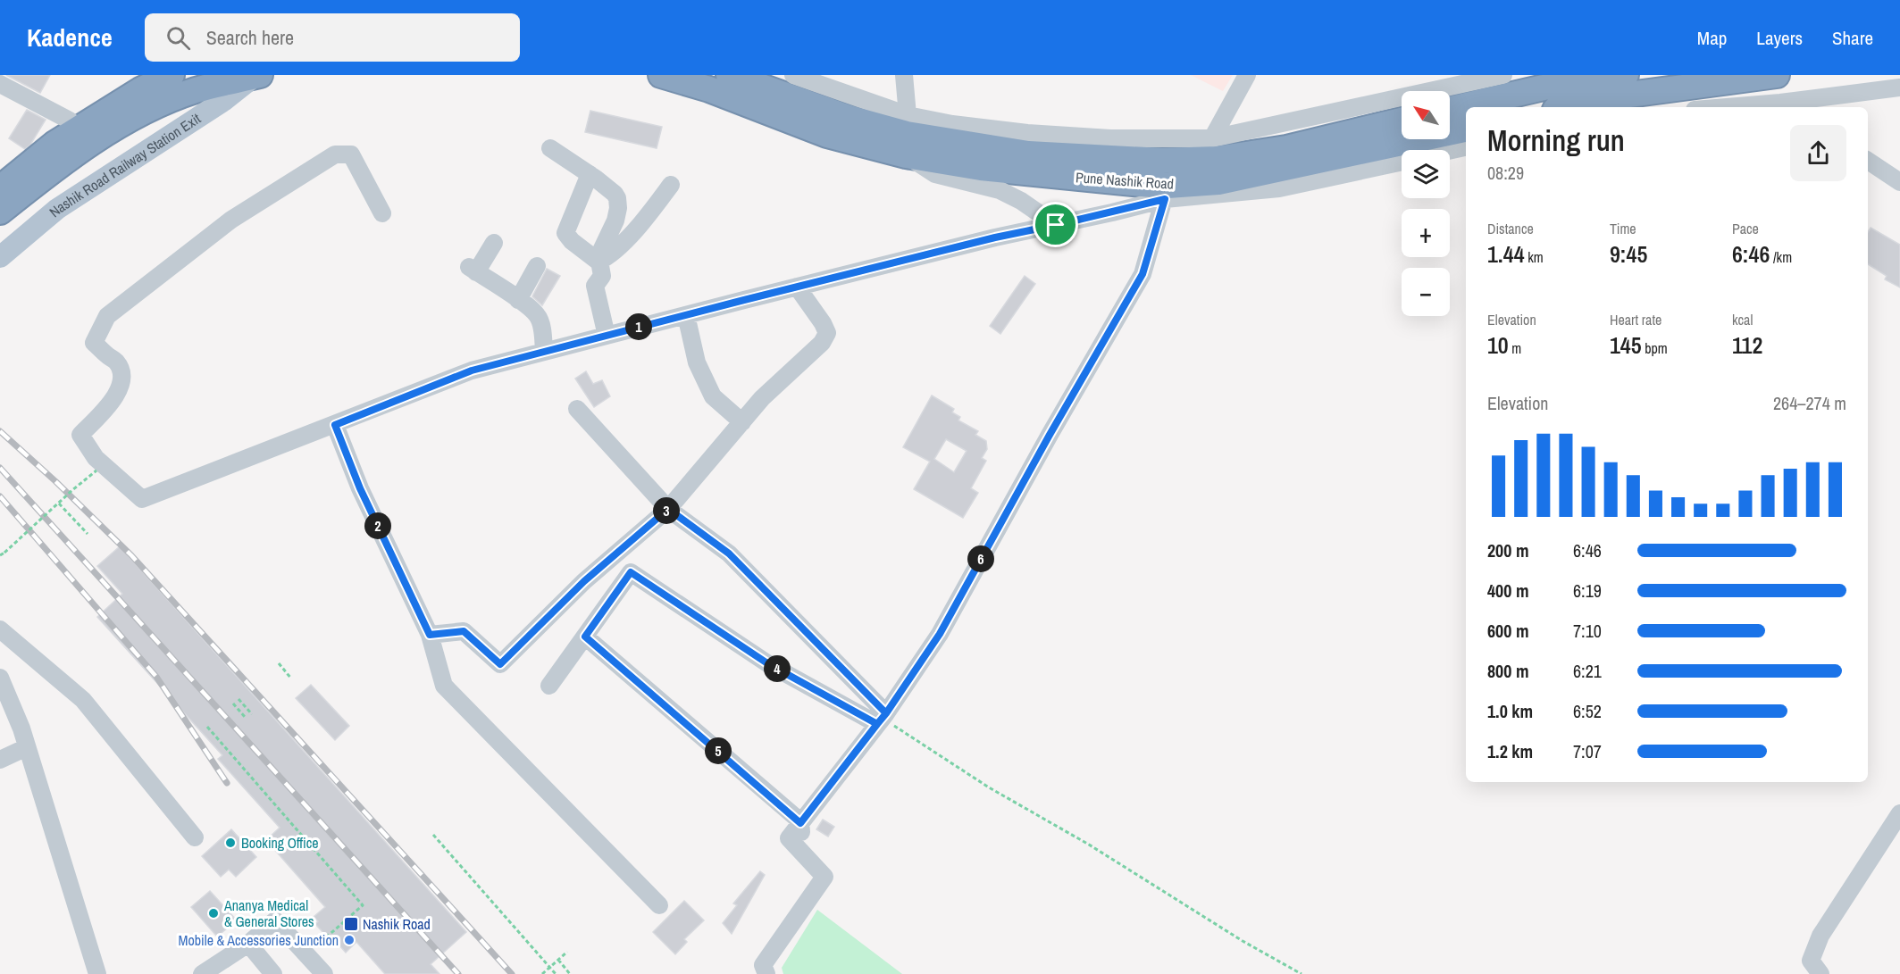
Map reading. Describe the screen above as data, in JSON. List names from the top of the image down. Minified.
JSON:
{"streets":{"highway":["Pune Nashik Road"],"main road":["Nashik Road Railway Station Exit"]},"places":{"other":["Booking Office","Ananya Medical & General Stores","Mobile & Accessories Junction"],"transit":["Nashik Road"]},"north":"top left","page":{"header":"Kadence","search":"Search here","nav":["Map","Layers","Share"],"map_buttons":["+","−"],"heading":["Morning run","08:29"],"stats":[["Distance","1.44 km"],["Time","9:45"],["Pace","6:46 /km"],["Elevation","10 m"],["Heart rate","145 bpm"],["kcal","112"]],"pins":["1","3","2","6","4","5"],"chart":["Elevation","264–274 m"],"list":[{"name":"200 m","note":"6:46"},{"name":"400 m","note":"6:19"},{"name":"600 m","note":"7:10"},{"name":"800 m","note":"6:21"},{"name":"1.0 km","note":"6:52"},{"name":"1.2 km","note":"7:07"}]}}
